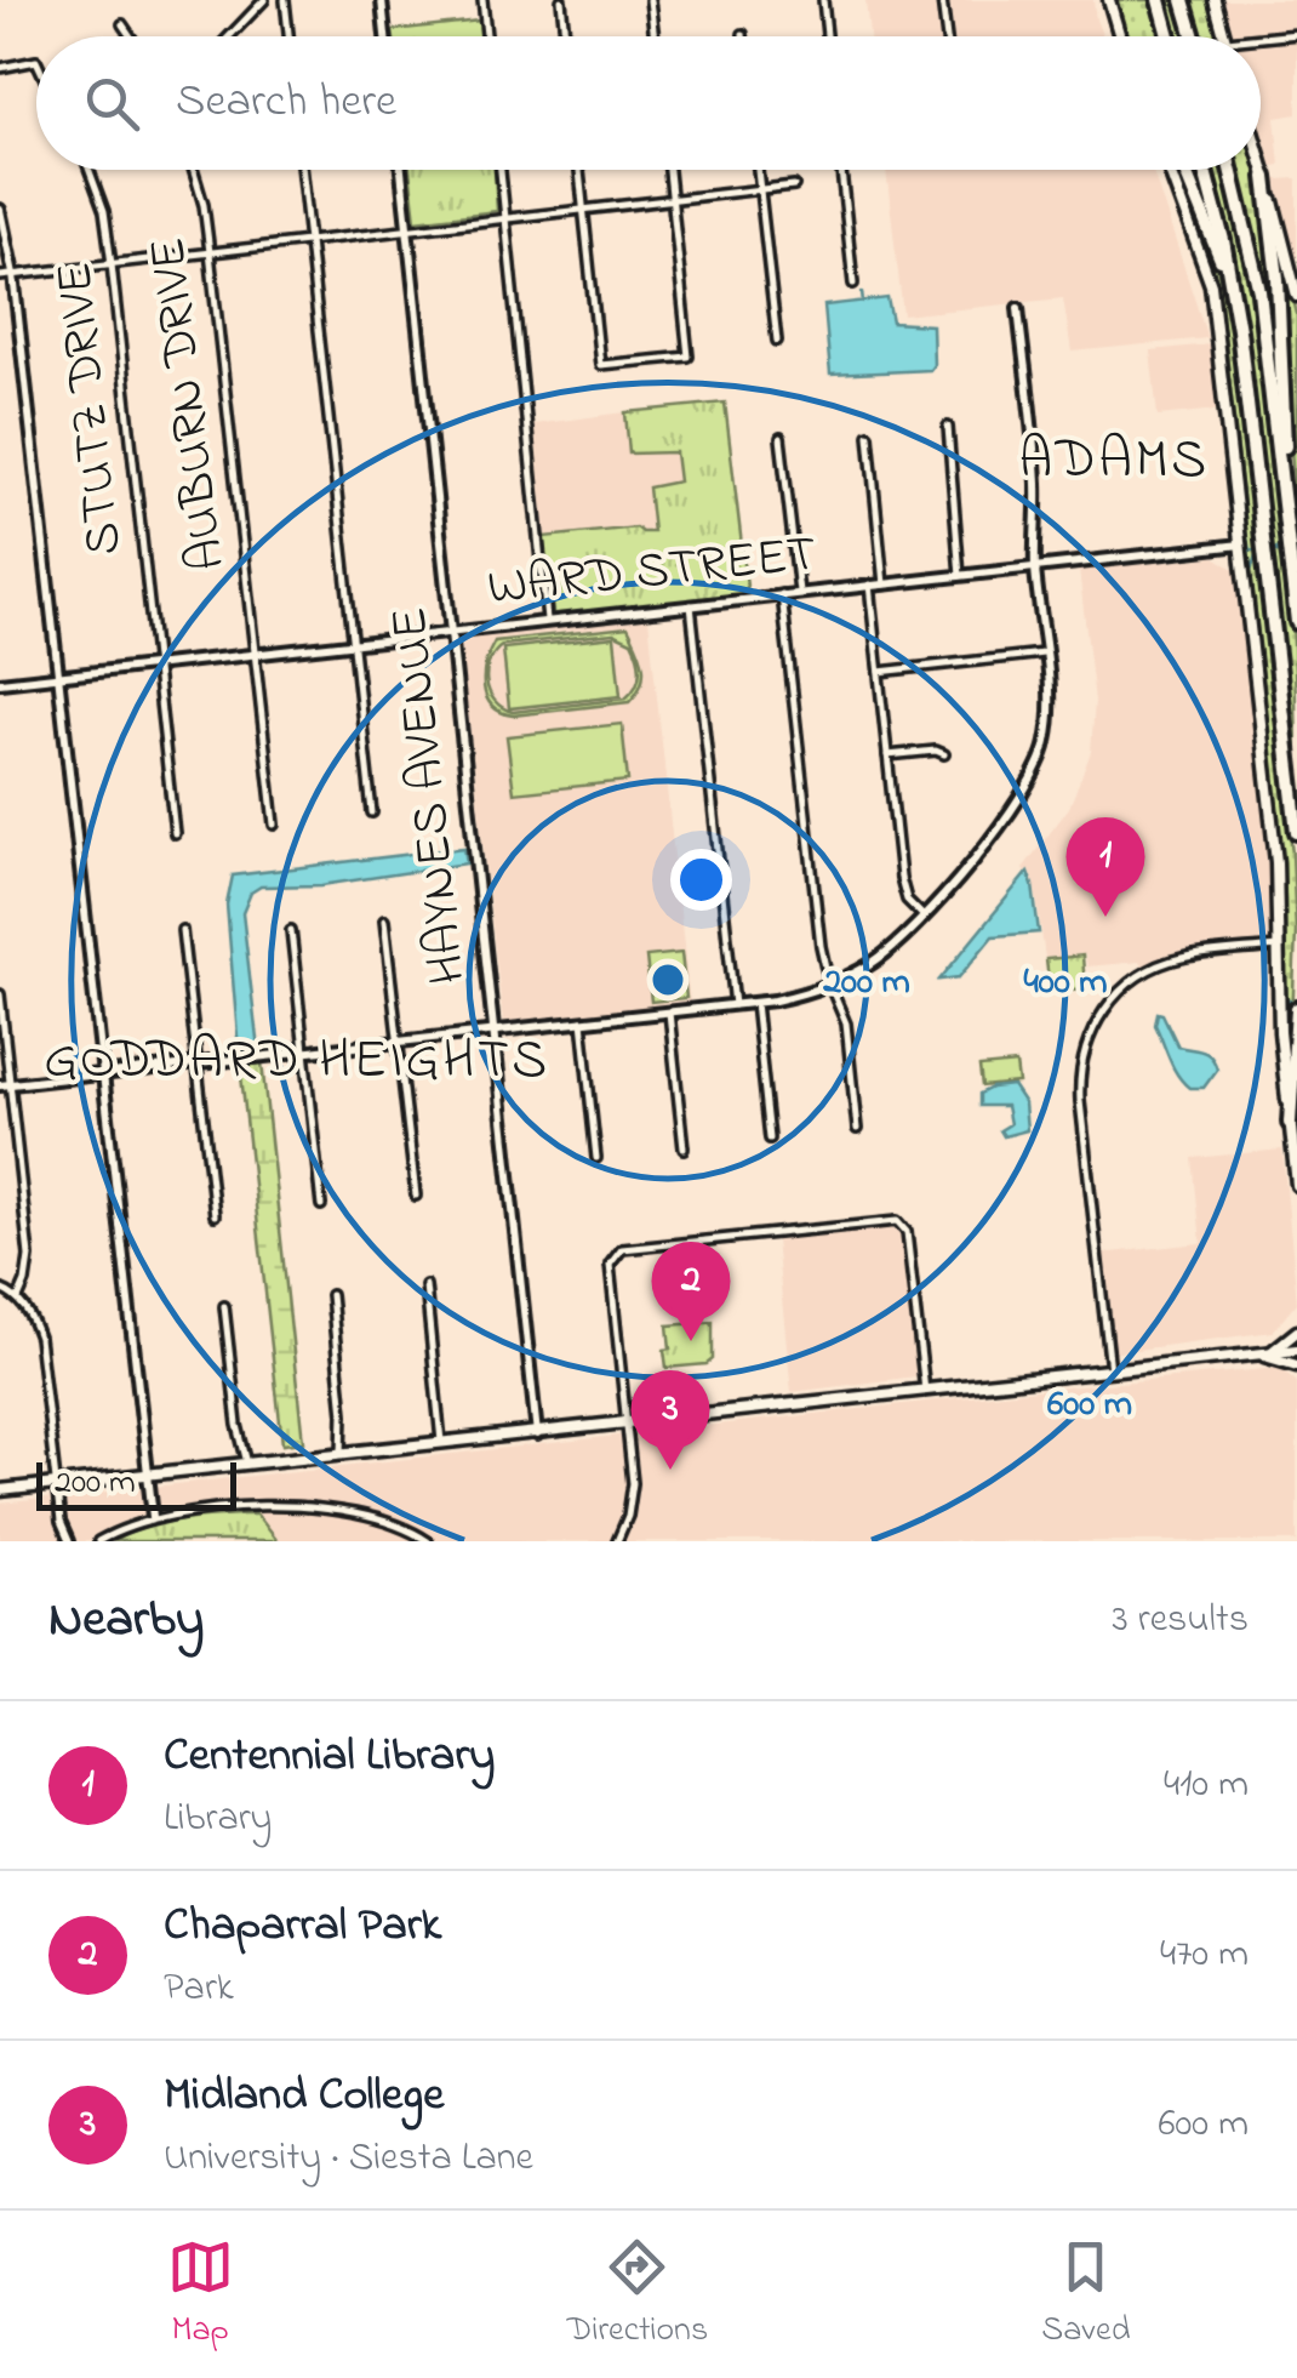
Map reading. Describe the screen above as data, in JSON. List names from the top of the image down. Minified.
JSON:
{"streets":{"street":["AUBURN DRIVE","STUTZ DRIVE","WARD STREET","HAYNES AVENUE"]},"crossings":[["AUBURN DRIVE","WARD STREET"],["STUTZ DRIVE","WARD STREET"],["WARD STREET","HAYNES AVENUE"]],"districts":["ADAMS","GODDARD HEIGHTS"],"scale_bar":"200 m","page":{"search":"Search here","pins":["1","2","3"],"scale":"200 m","heading":["Nearby","3 results"],"list":[{"mark":"1","name":"Centennial Library","note":"Library","value":"410 m"},{"mark":"2","name":"Chaparral Park","note":"Park","value":"470 m"},{"mark":"3","name":"Midland College","note":"University · Siesta Lane","value":"600 m"}],"nav":["Map","Directions","Saved"]},"rings":["200 m","400 m","600 m"]}
